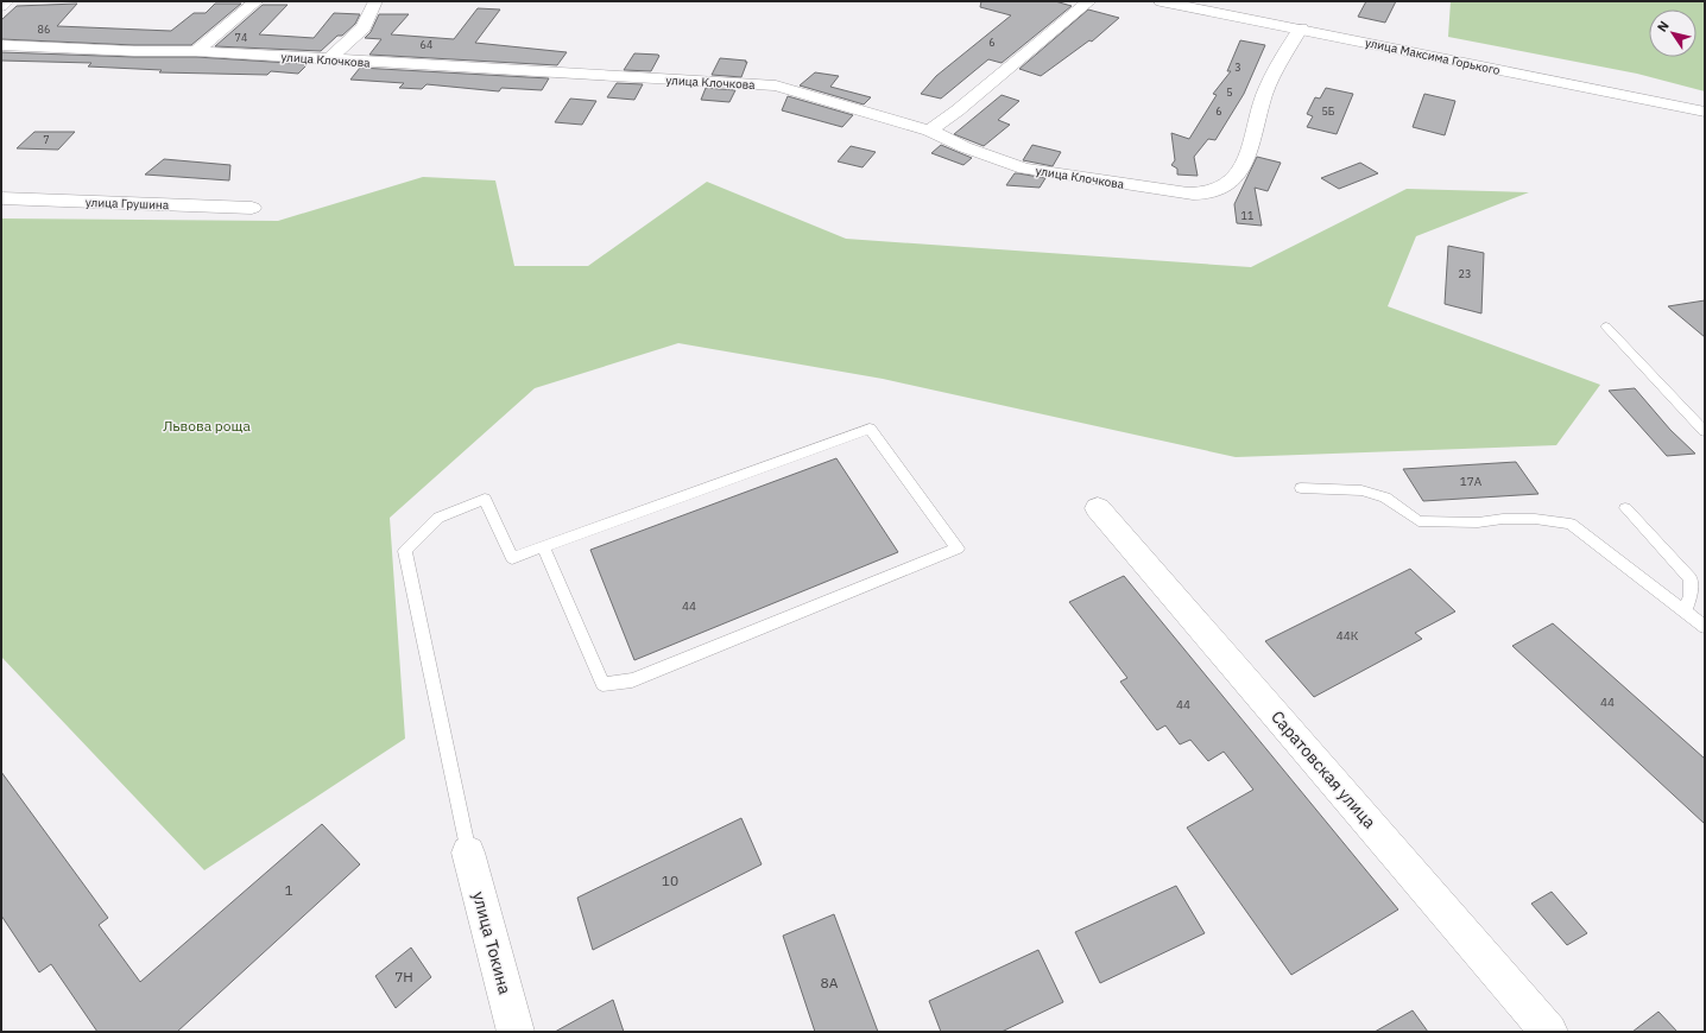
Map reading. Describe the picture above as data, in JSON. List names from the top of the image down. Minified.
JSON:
{"streets":{"street":["улица Максима Горького","улица Клочкова","улица Грушина","Саратовская улица","улица Токина"]},"crossings":[["улица Максима Горького","улица Клочкова"]],"parks":["Львова роща"],"house_numbers":["86","74","6","64","3","5","6","5Б","7","11","23","17А","44","44К","44","44","10","1","7Н","8А"],"north":"top left"}
